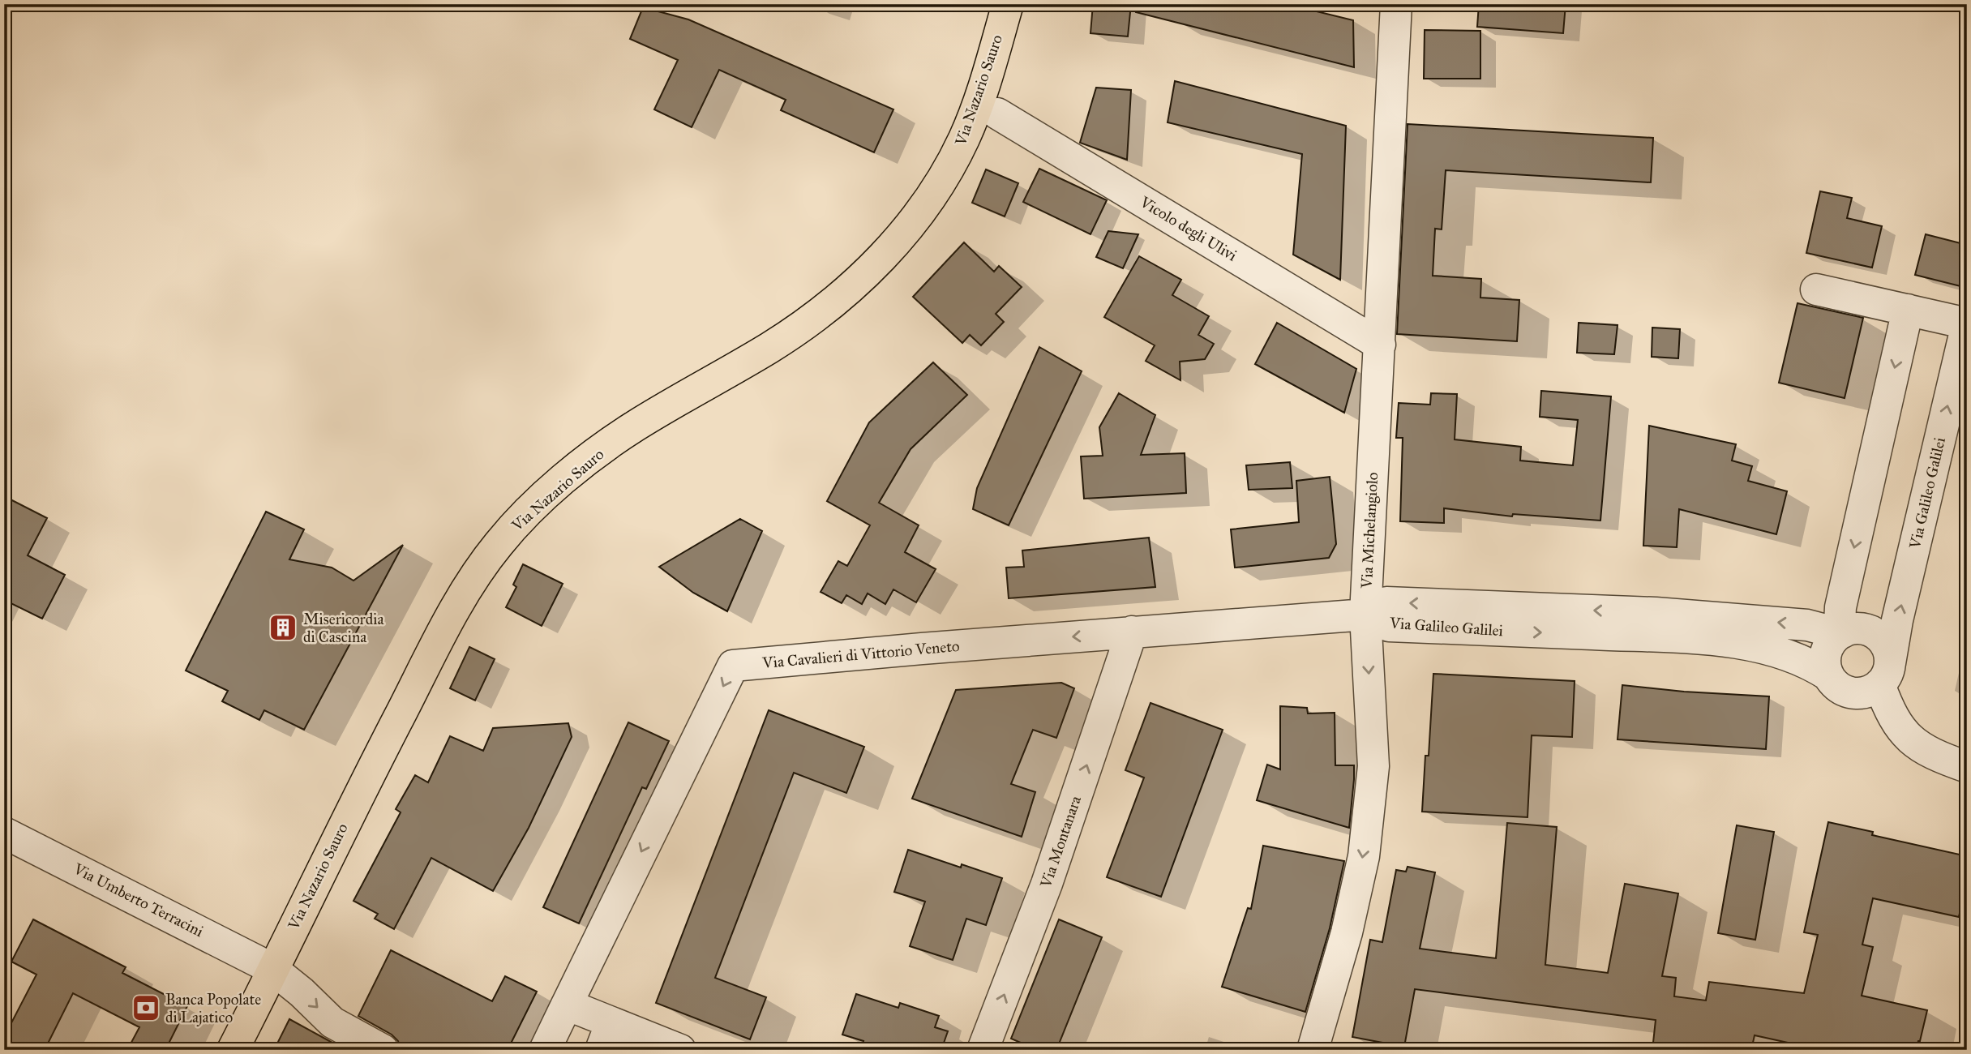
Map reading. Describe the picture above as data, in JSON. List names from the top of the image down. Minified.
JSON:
{"streets":{"main road":["Via Nazario Sauro"],"street":["Vicolo degli Ulivi","Via Galileo Galilei","Via Michelangiolo","Via Cavalieri di Vittorio Veneto","Via Montanara","Via Umberto Terracini"]},"crossings":[["Via Nazario Sauro","Via Umberto Terracini"],["Vicolo degli Ulivi","Via Michelangiolo"],["Via Galileo Galilei","Via Michelangiolo"],["Via Galileo Galilei","Via Cavalieri di Vittorio Veneto"],["Via Michelangiolo","Via Cavalieri di Vittorio Veneto"],["Via Cavalieri di Vittorio Veneto","Via Montanara"]],"one_way":["Via Michelangiolo","Via Cavalieri di Vittorio Veneto","Via Montanara"],"places":{"building":["Misericordia di Cascina"],"bank":["Banca Popolate di Lajatico"]}}
